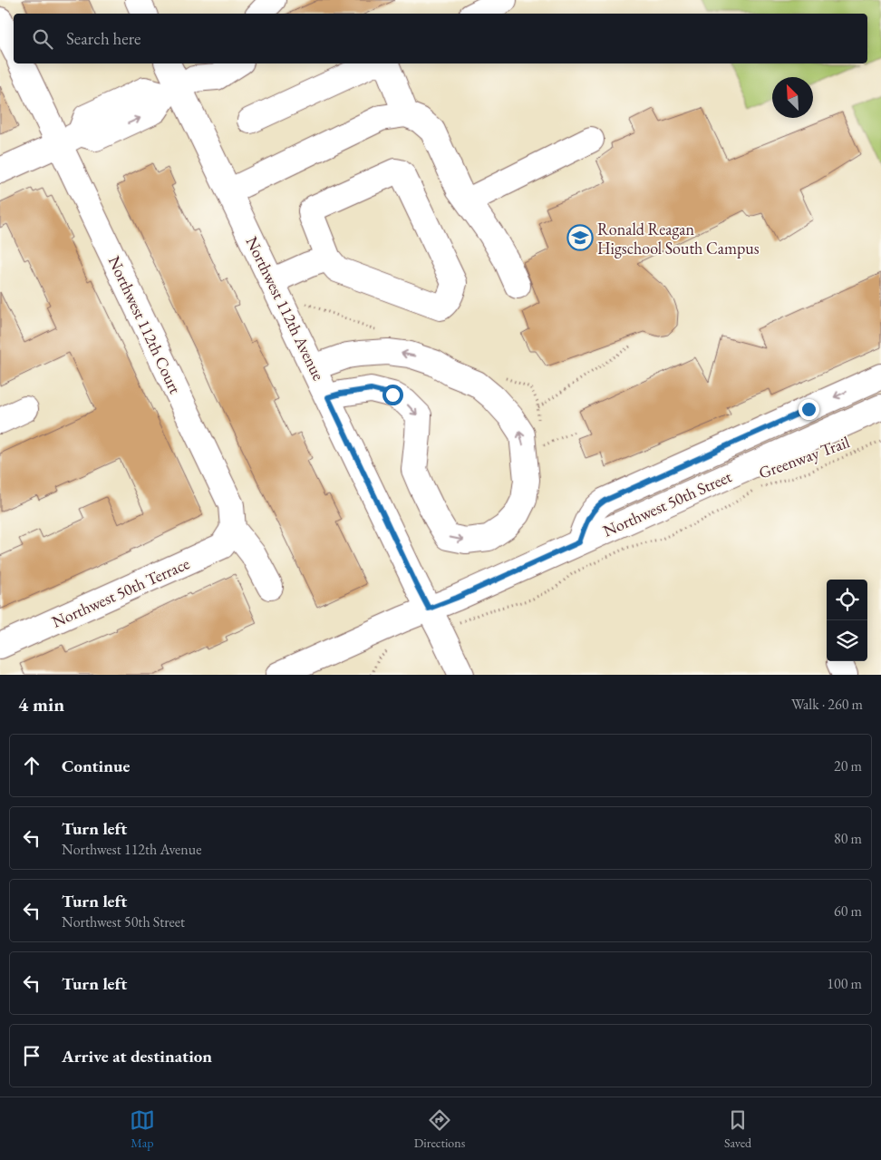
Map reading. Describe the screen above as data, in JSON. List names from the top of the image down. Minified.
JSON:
{"streets":{"street":["Northwest 112th Avenue","Northwest 112th Court","Northwest 50th Street","Northwest 50th Terrace"],"path":["Greenway Trail"]},"crossings":[["Northwest 112th Avenue","Northwest 50th Street"],["Northwest 112th Court","Northwest 50th Terrace"]],"places":{"school or university":["Ronald Reagan Higschool South Campus"]},"north":"top left","page":{"search":"Search here","heading":["4 min","Walk · 260 m"],"list":[["Continue","20 m"],["Turn left","Northwest 112th Avenue","80 m"],["Turn left","Northwest 50th Street","60 m"],["Turn left","100 m"],"Arrive at destination"],"nav":["Map","Directions","Saved"]}}
